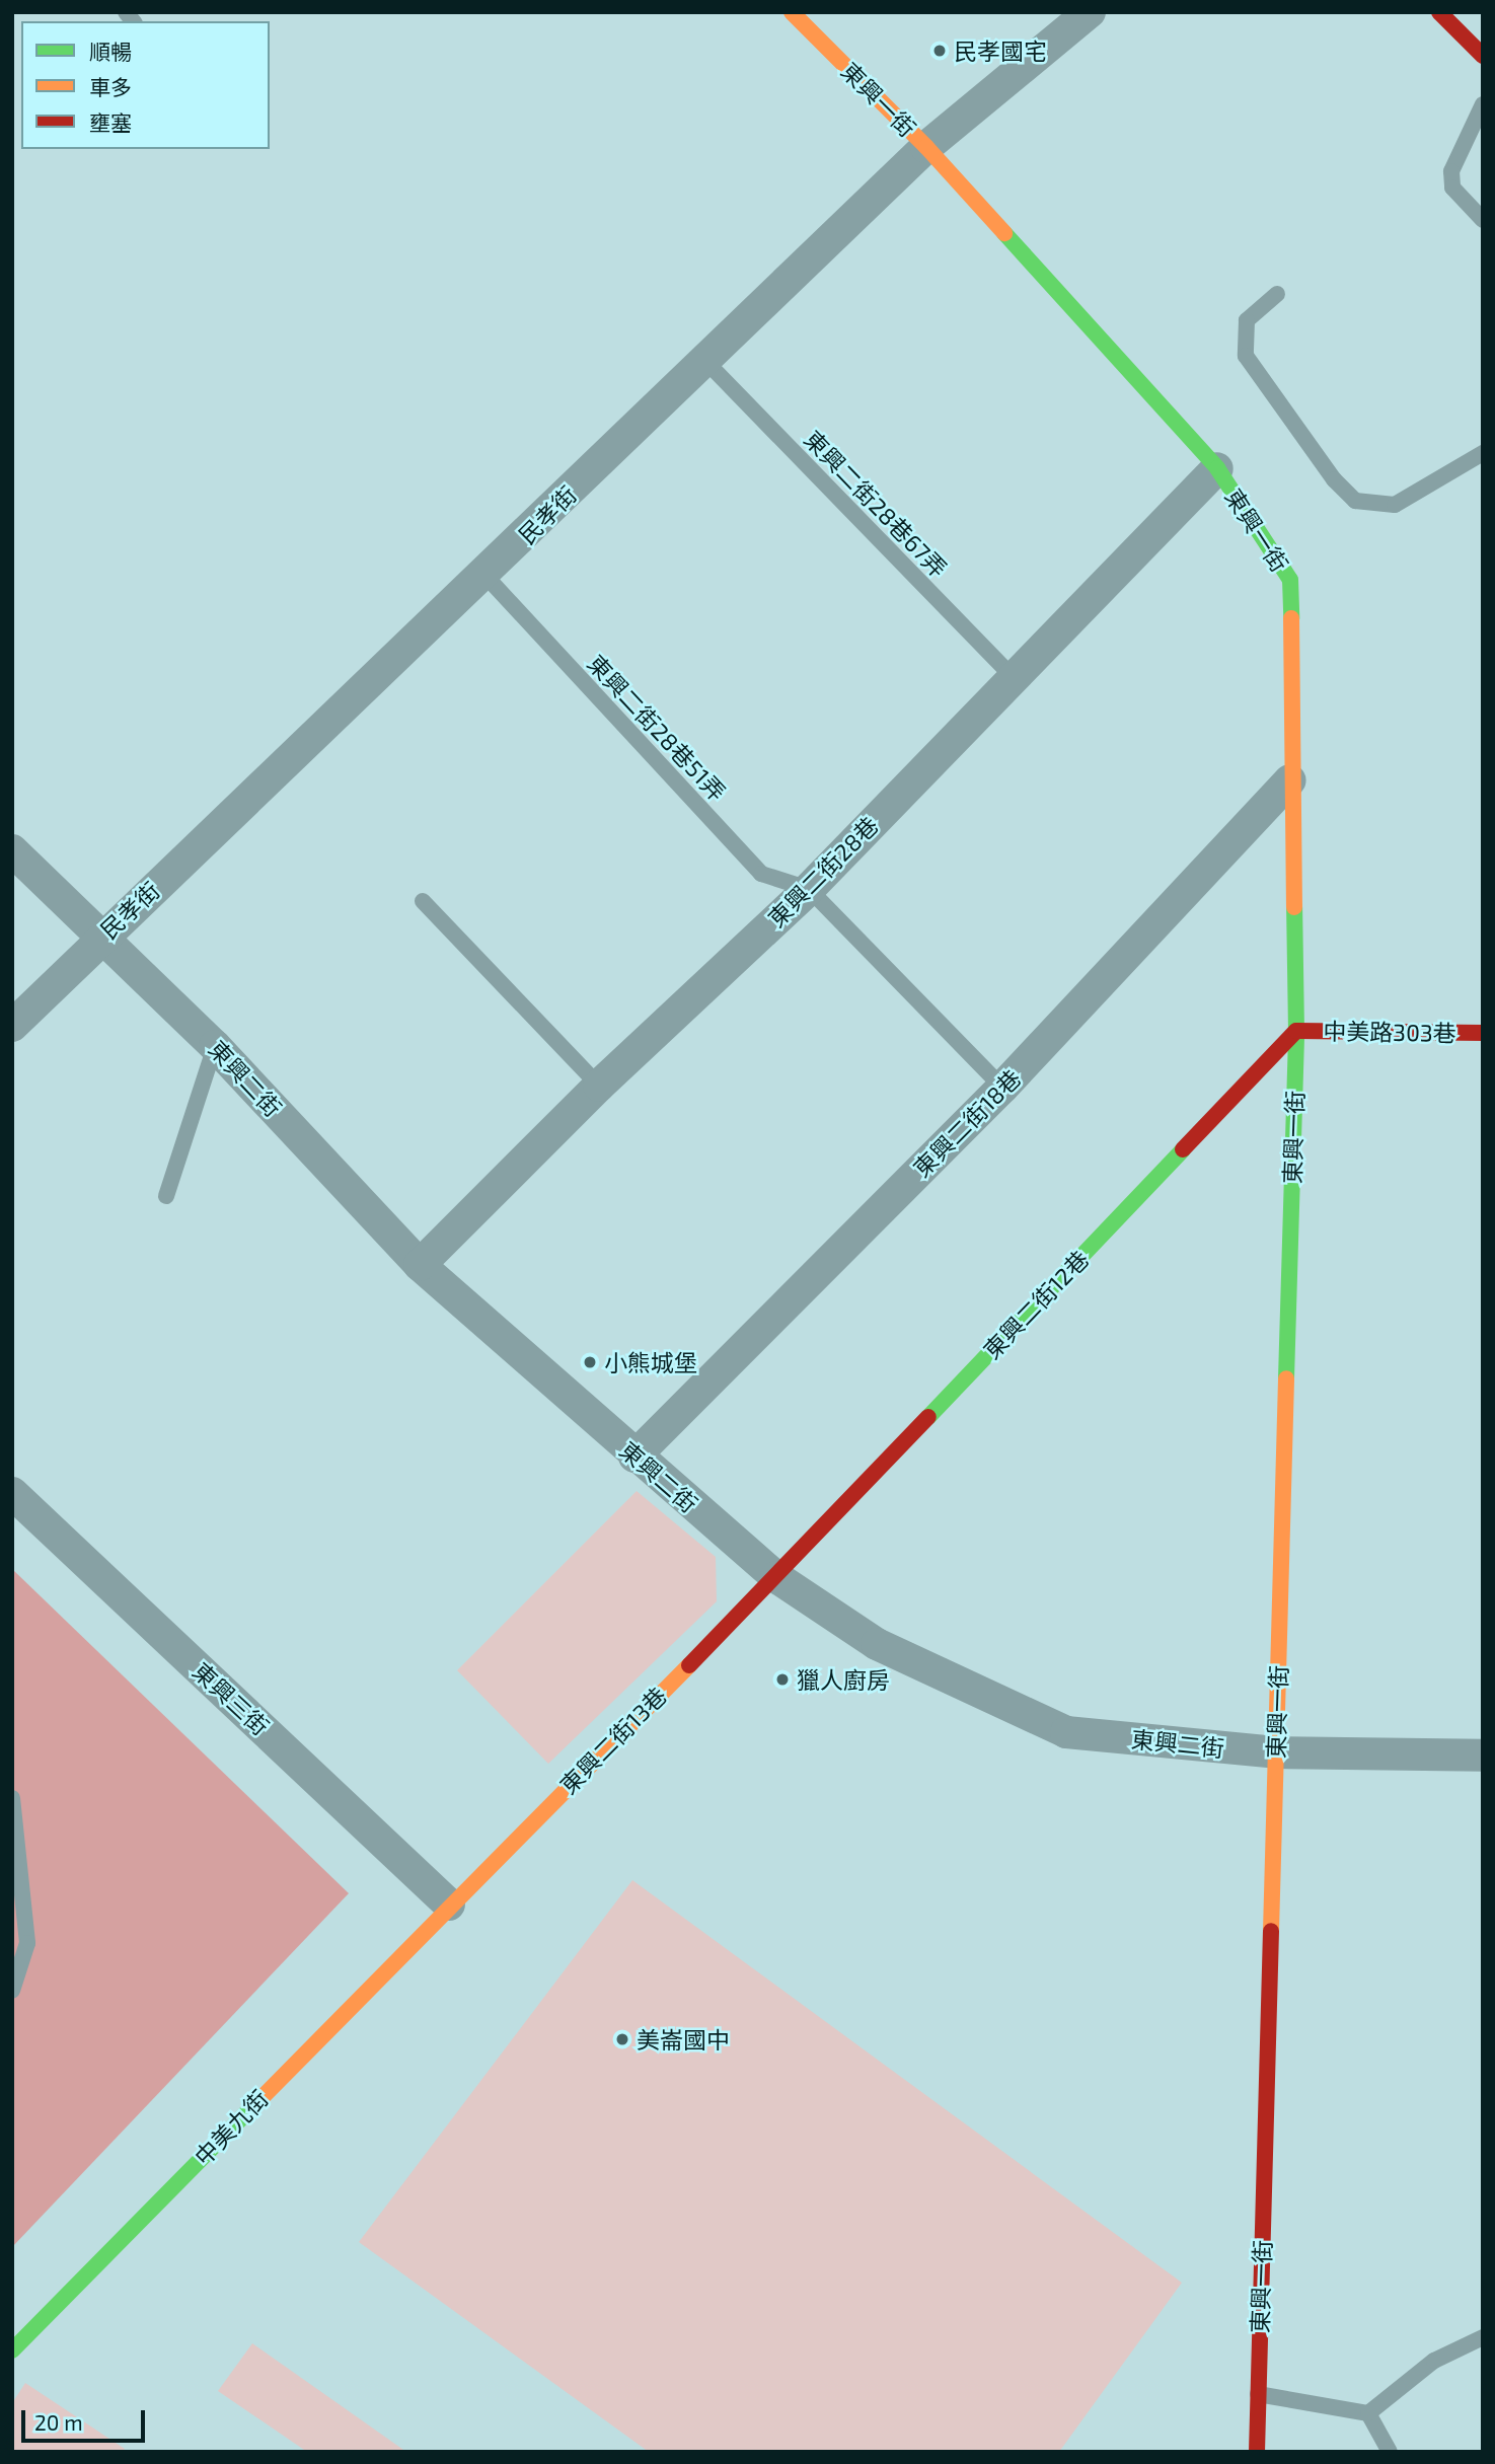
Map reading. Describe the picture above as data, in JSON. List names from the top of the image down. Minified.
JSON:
{"streets":{"street":["東興一街","民孝街","東興二街28巷","中美路303巷","東興二街","東興二街18巷","東興二街12巷","東興三街","東興二街13巷","中美九街"],"lane":["東興二街28巷67弄","東興二街28巷51弄"]},"crossings":[["東興一街","民孝街"],["東興一街","東興二街28巷"],["東興一街","中美路303巷"],["東興一街","東興二街"],["東興一街","東興二街18巷"],["東興一街","東興二街12巷"],["東興二街28巷67弄","民孝街"],["東興二街28巷67弄","東興二街28巷"],["民孝街","東興二街28巷51弄"],["民孝街","東興二街"],["東興二街28巷51弄","東興二街28巷"],["東興二街28巷","東興二街"],["中美路303巷","東興二街12巷"],["東興二街","東興二街18巷"],["東興二街","東興二街12巷"],["東興二街","東興二街13巷"],["東興二街12巷","東興二街13巷"],["東興三街","東興二街13巷"],["東興三街","中美九街"],["東興二街13巷","中美九街"]],"places":["民孝國宅","小熊城堡","獵人廚房","美崙國中"],"legend":["順暢","車多","壅塞"],"scale_bar":"20 m"}
